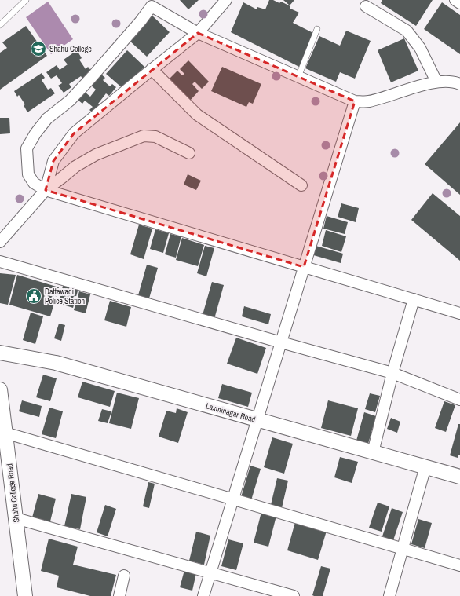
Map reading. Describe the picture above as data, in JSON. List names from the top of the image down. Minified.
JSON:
{"streets":{"street":["Laxminagar Road","Shahu College Road"]},"places":{"school or university":["Shahu College"],"public building":["Dattawadi Police Station"]}}
